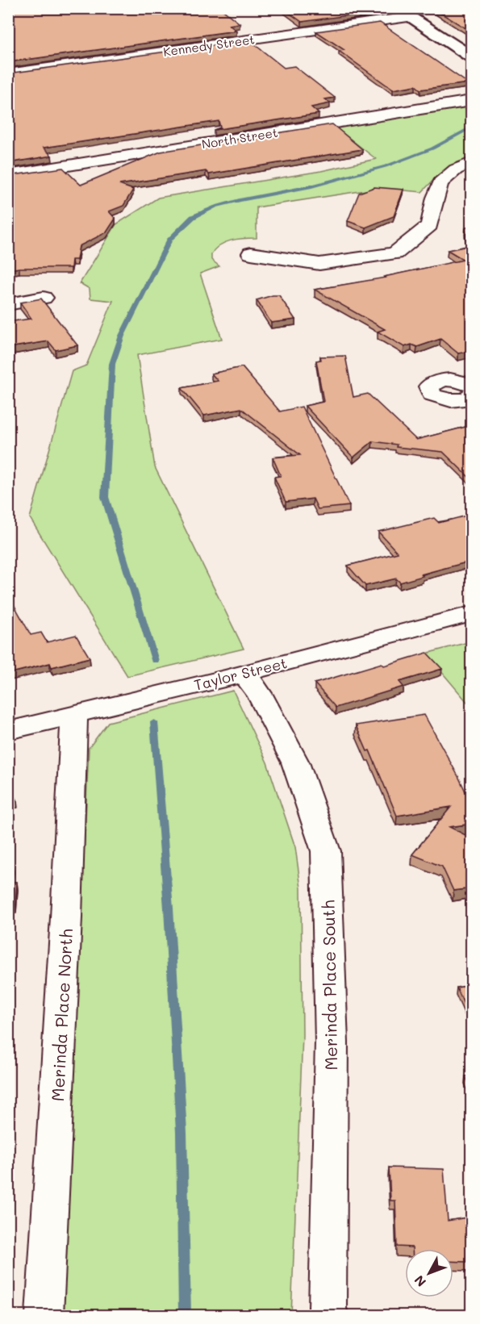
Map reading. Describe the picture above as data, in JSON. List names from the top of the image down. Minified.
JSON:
{"streets":{"street":["Kennedy Street","North Street","Taylor Street","Merinda Place South","Merinda Place North"]},"crossings":[["Taylor Street","Merinda Place South"],["Taylor Street","Merinda Place North"]],"north":"bottom left"}
